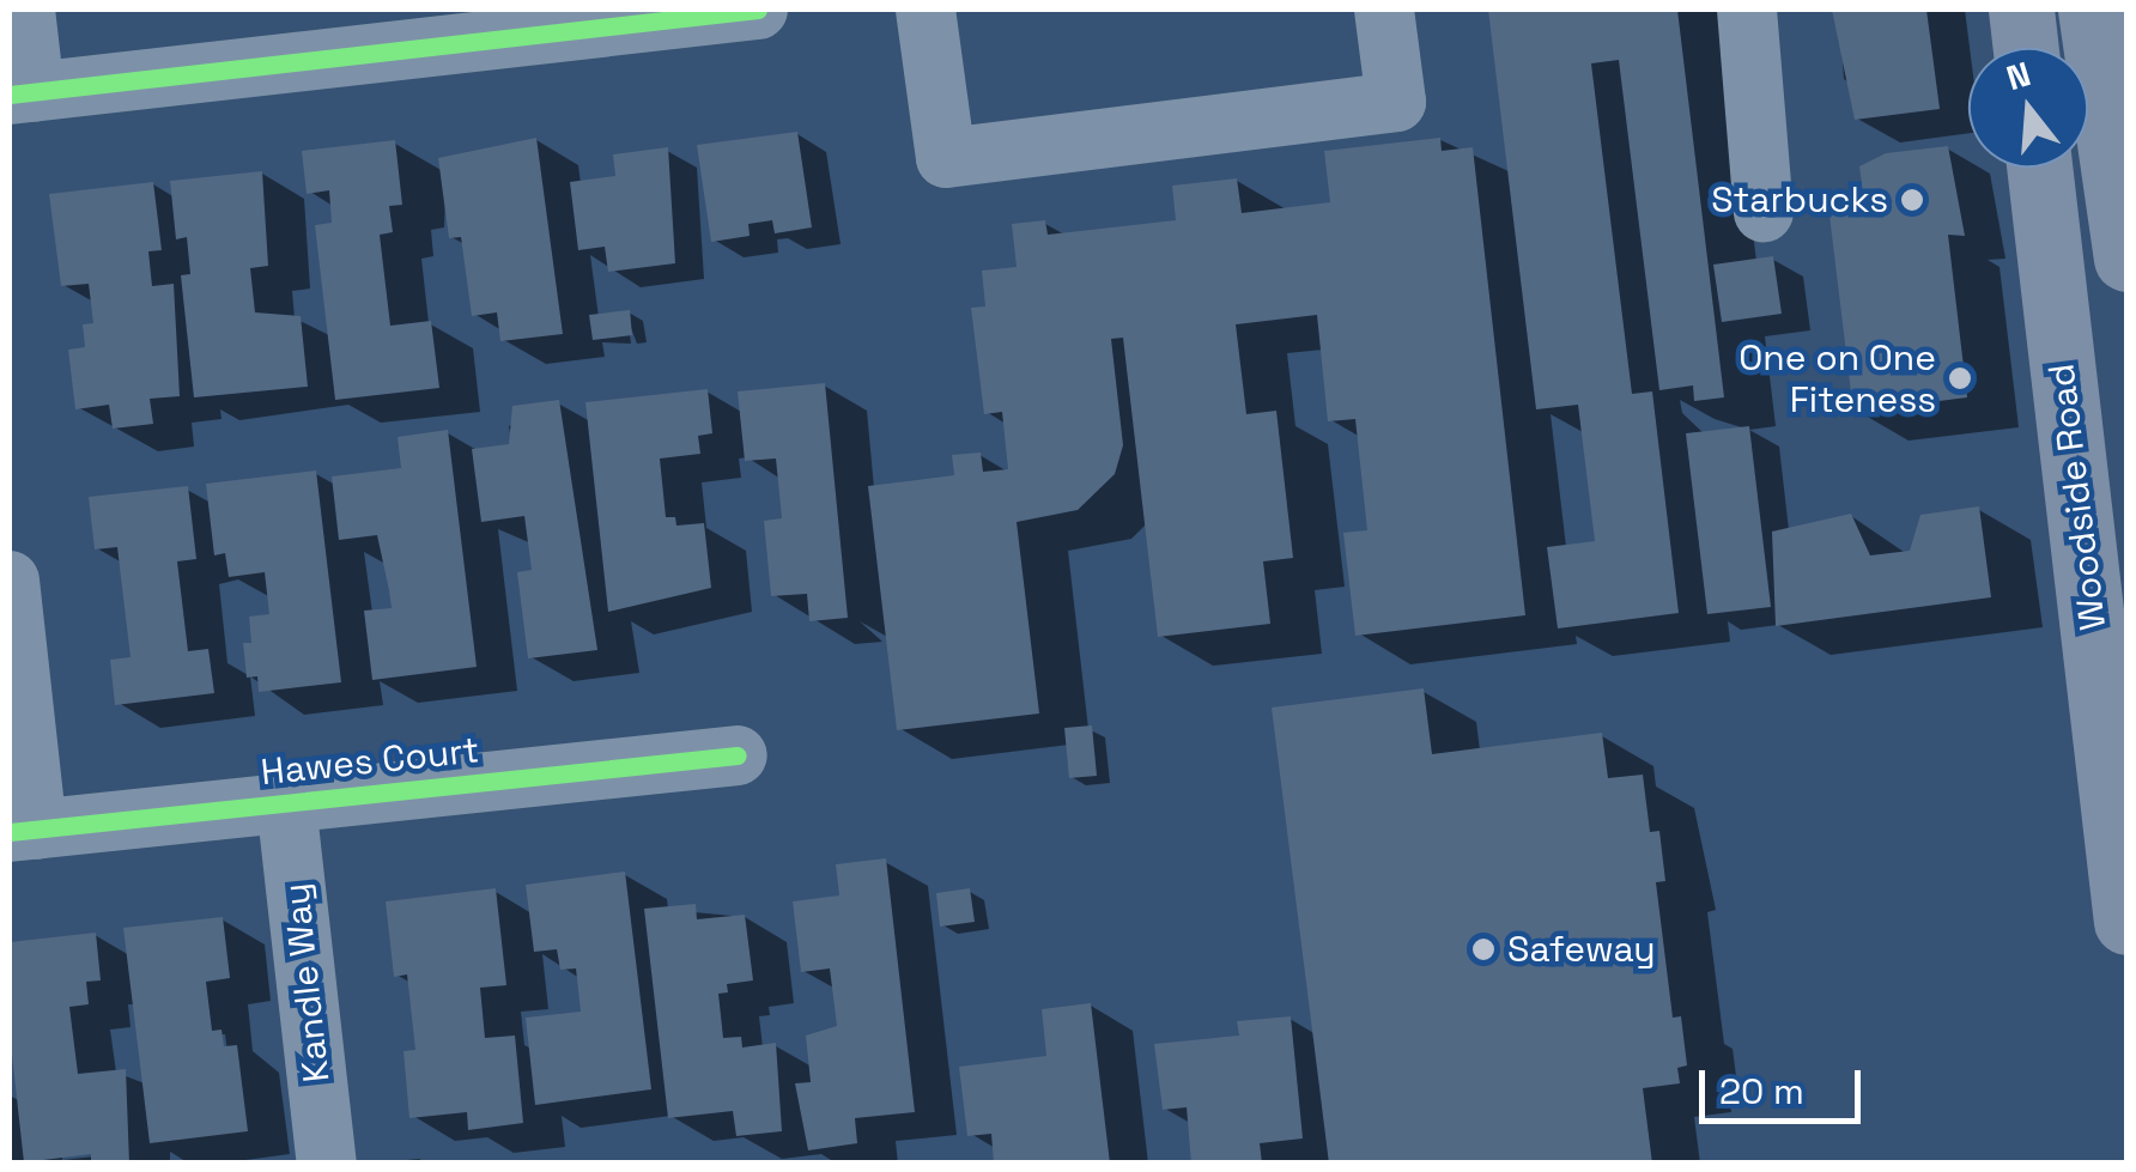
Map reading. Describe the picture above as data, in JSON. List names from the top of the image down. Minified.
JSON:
{"streets":{"main road":["Woodside Road"],"street":["Hawes Court","Kandle Way"]},"crossings":[["Hawes Court","Kandle Way"]],"places":["Starbucks","One on One Fiteness","Safeway"],"scale_bar":"20 m","north":"top"}
